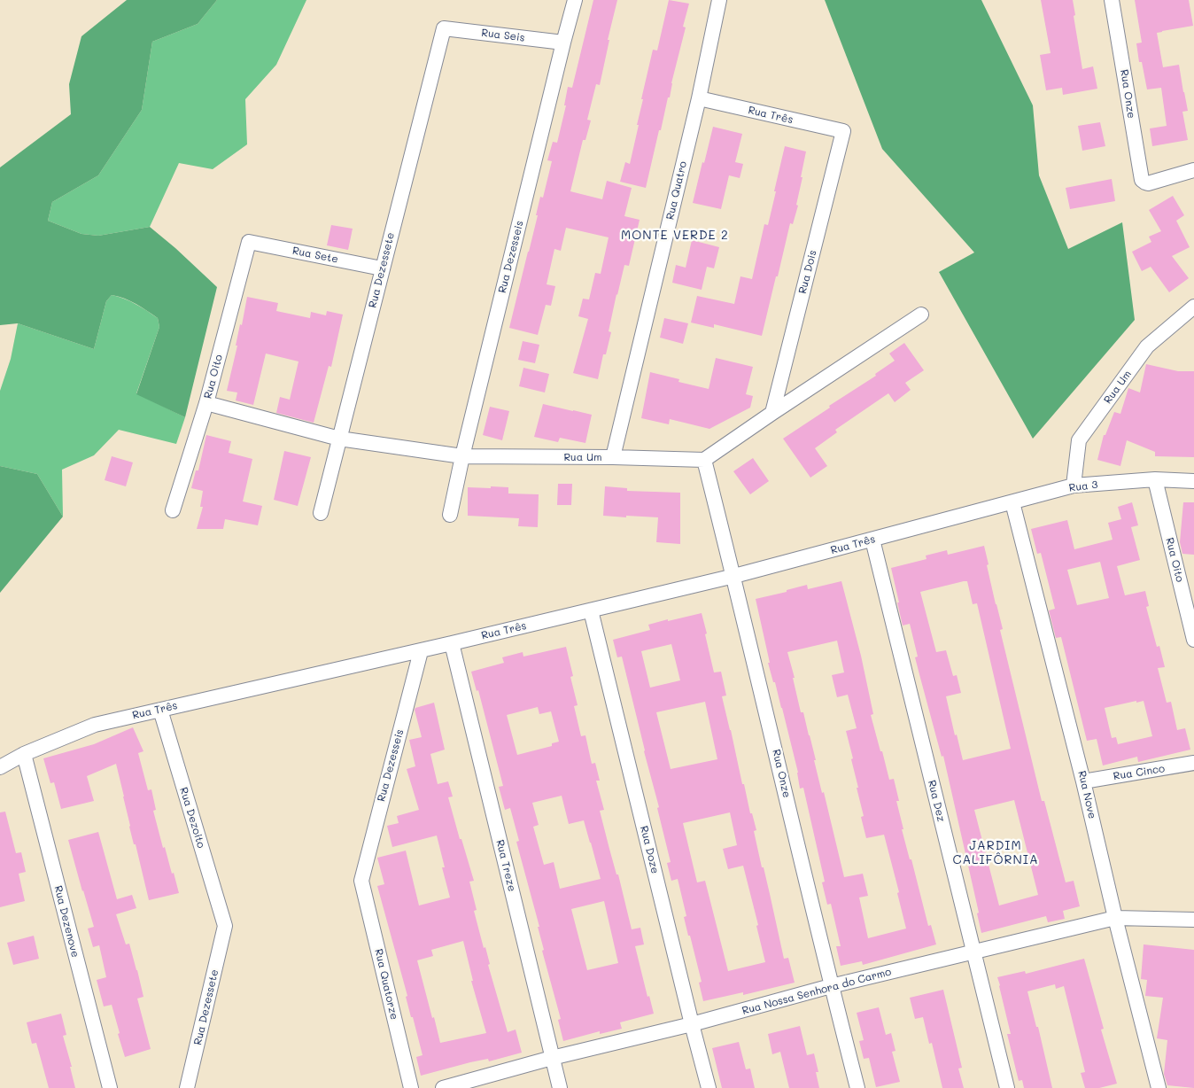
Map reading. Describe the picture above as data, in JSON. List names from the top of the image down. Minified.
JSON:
{"streets":{"street":["Rua Seis","Rua Onze","Rua Três","Rua Quatro","Rua Sete","Rua Dezesseis","Rua Dezessete","Rua Dois","Rua Oito","Rua Um","Rua 3","Rua Cinco","Rua Nove","Rua Dez","Rua Dezoito","Rua Doze","Rua Treze","Rua Dezenove","Rua Quatorze","Rua Nossa Senhora do Carmo"]},"crossings":[["Rua Seis","Rua Dezesseis"],["Rua Seis","Rua Dezessete"],["Rua Onze","Rua Três"],["Rua Onze","Rua Um"],["Rua Onze","Rua Nossa Senhora do Carmo"],["Rua Três","Rua Quatro"],["Rua Três","Rua Dezesseis"],["Rua Três","Rua Dois"],["Rua Três","Rua 3"],["Rua Três","Rua Nove"],["Rua Três","Rua Dez"],["Rua Três","Rua Dezoito"],["Rua Três","Rua Doze"],["Rua Três","Rua Treze"],["Rua Três","Rua Dezenove"],["Rua Quatro","Rua Um"],["Rua Sete","Rua Dezessete"],["Rua Sete","Rua Oito"],["Rua Dezesseis","Rua Um"],["Rua Dezesseis","Rua Quatorze"],["Rua Dezessete","Rua Um"],["Rua Dezessete","Rua Dezoito"],["Rua Oito","Rua Um"],["Rua Oito","Rua 3"],["Rua Um","Rua 3"],["Rua 3","Rua Nove"],["Rua Cinco","Rua Nove"],["Rua Nove","Rua Nossa Senhora do Carmo"],["Rua Dez","Rua Nossa Senhora do Carmo"],["Rua Doze","Rua Nossa Senhora do Carmo"],["Rua Treze","Rua Nossa Senhora do Carmo"]],"districts":["MONTE VERDE 2","JARDIM CALIFÔRNIA"]}
